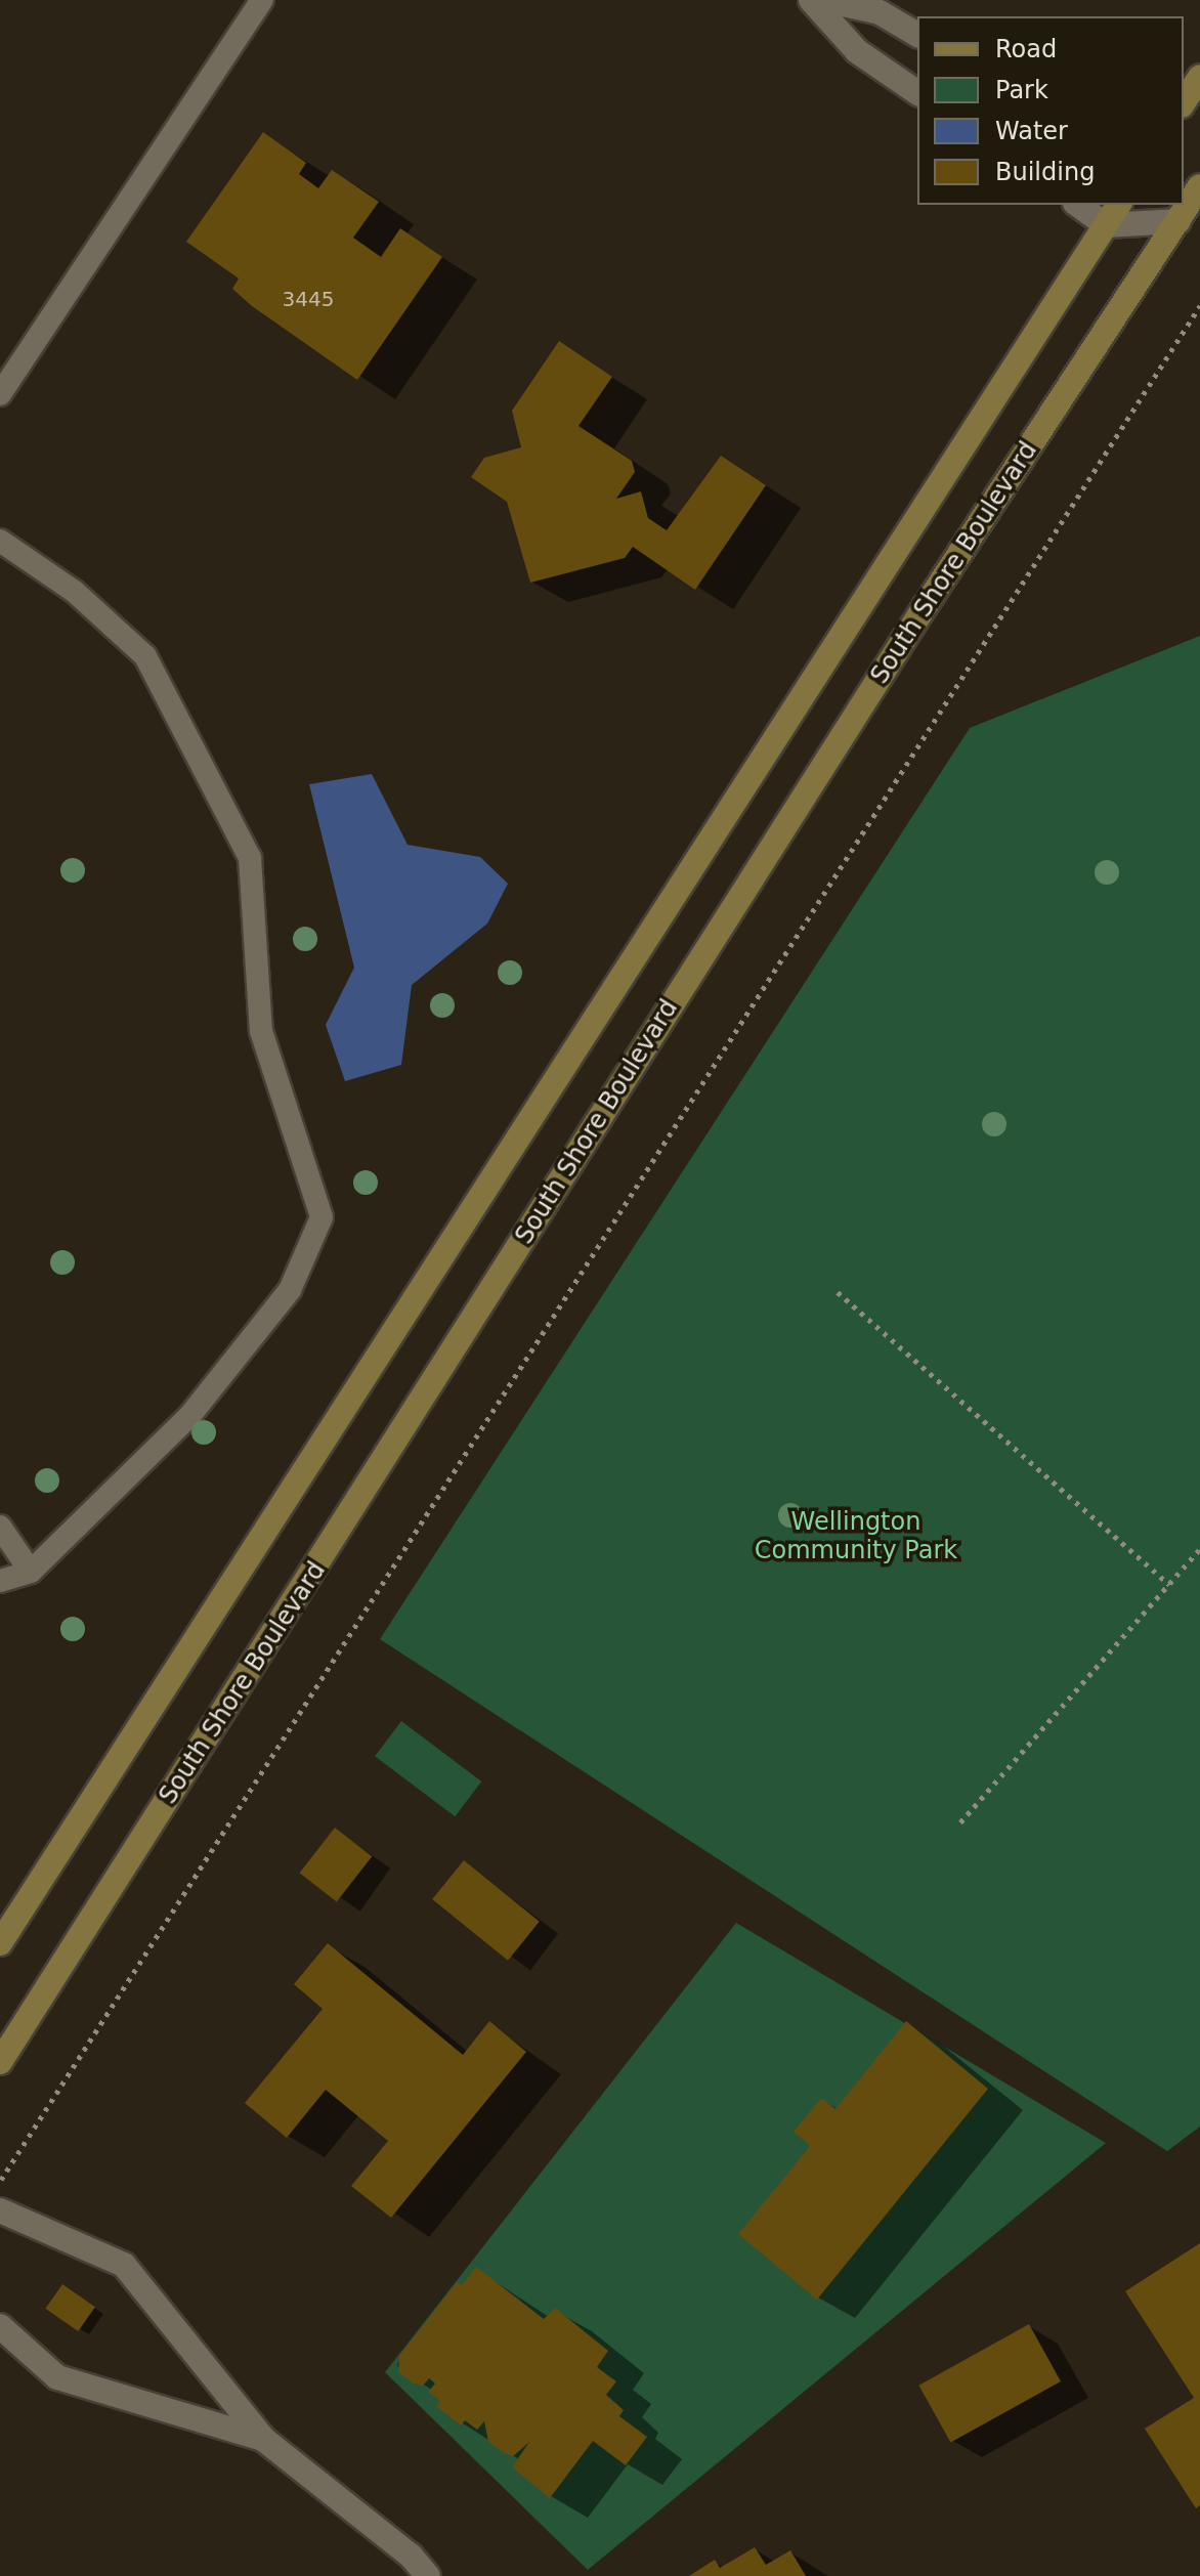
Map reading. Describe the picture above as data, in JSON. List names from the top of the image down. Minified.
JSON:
{"streets":{"street":["South Shore Boulevard"]},"parks":["Wellington Community Park"],"house_numbers":["3445"],"legend":["Road","Park","Water","Building"]}
